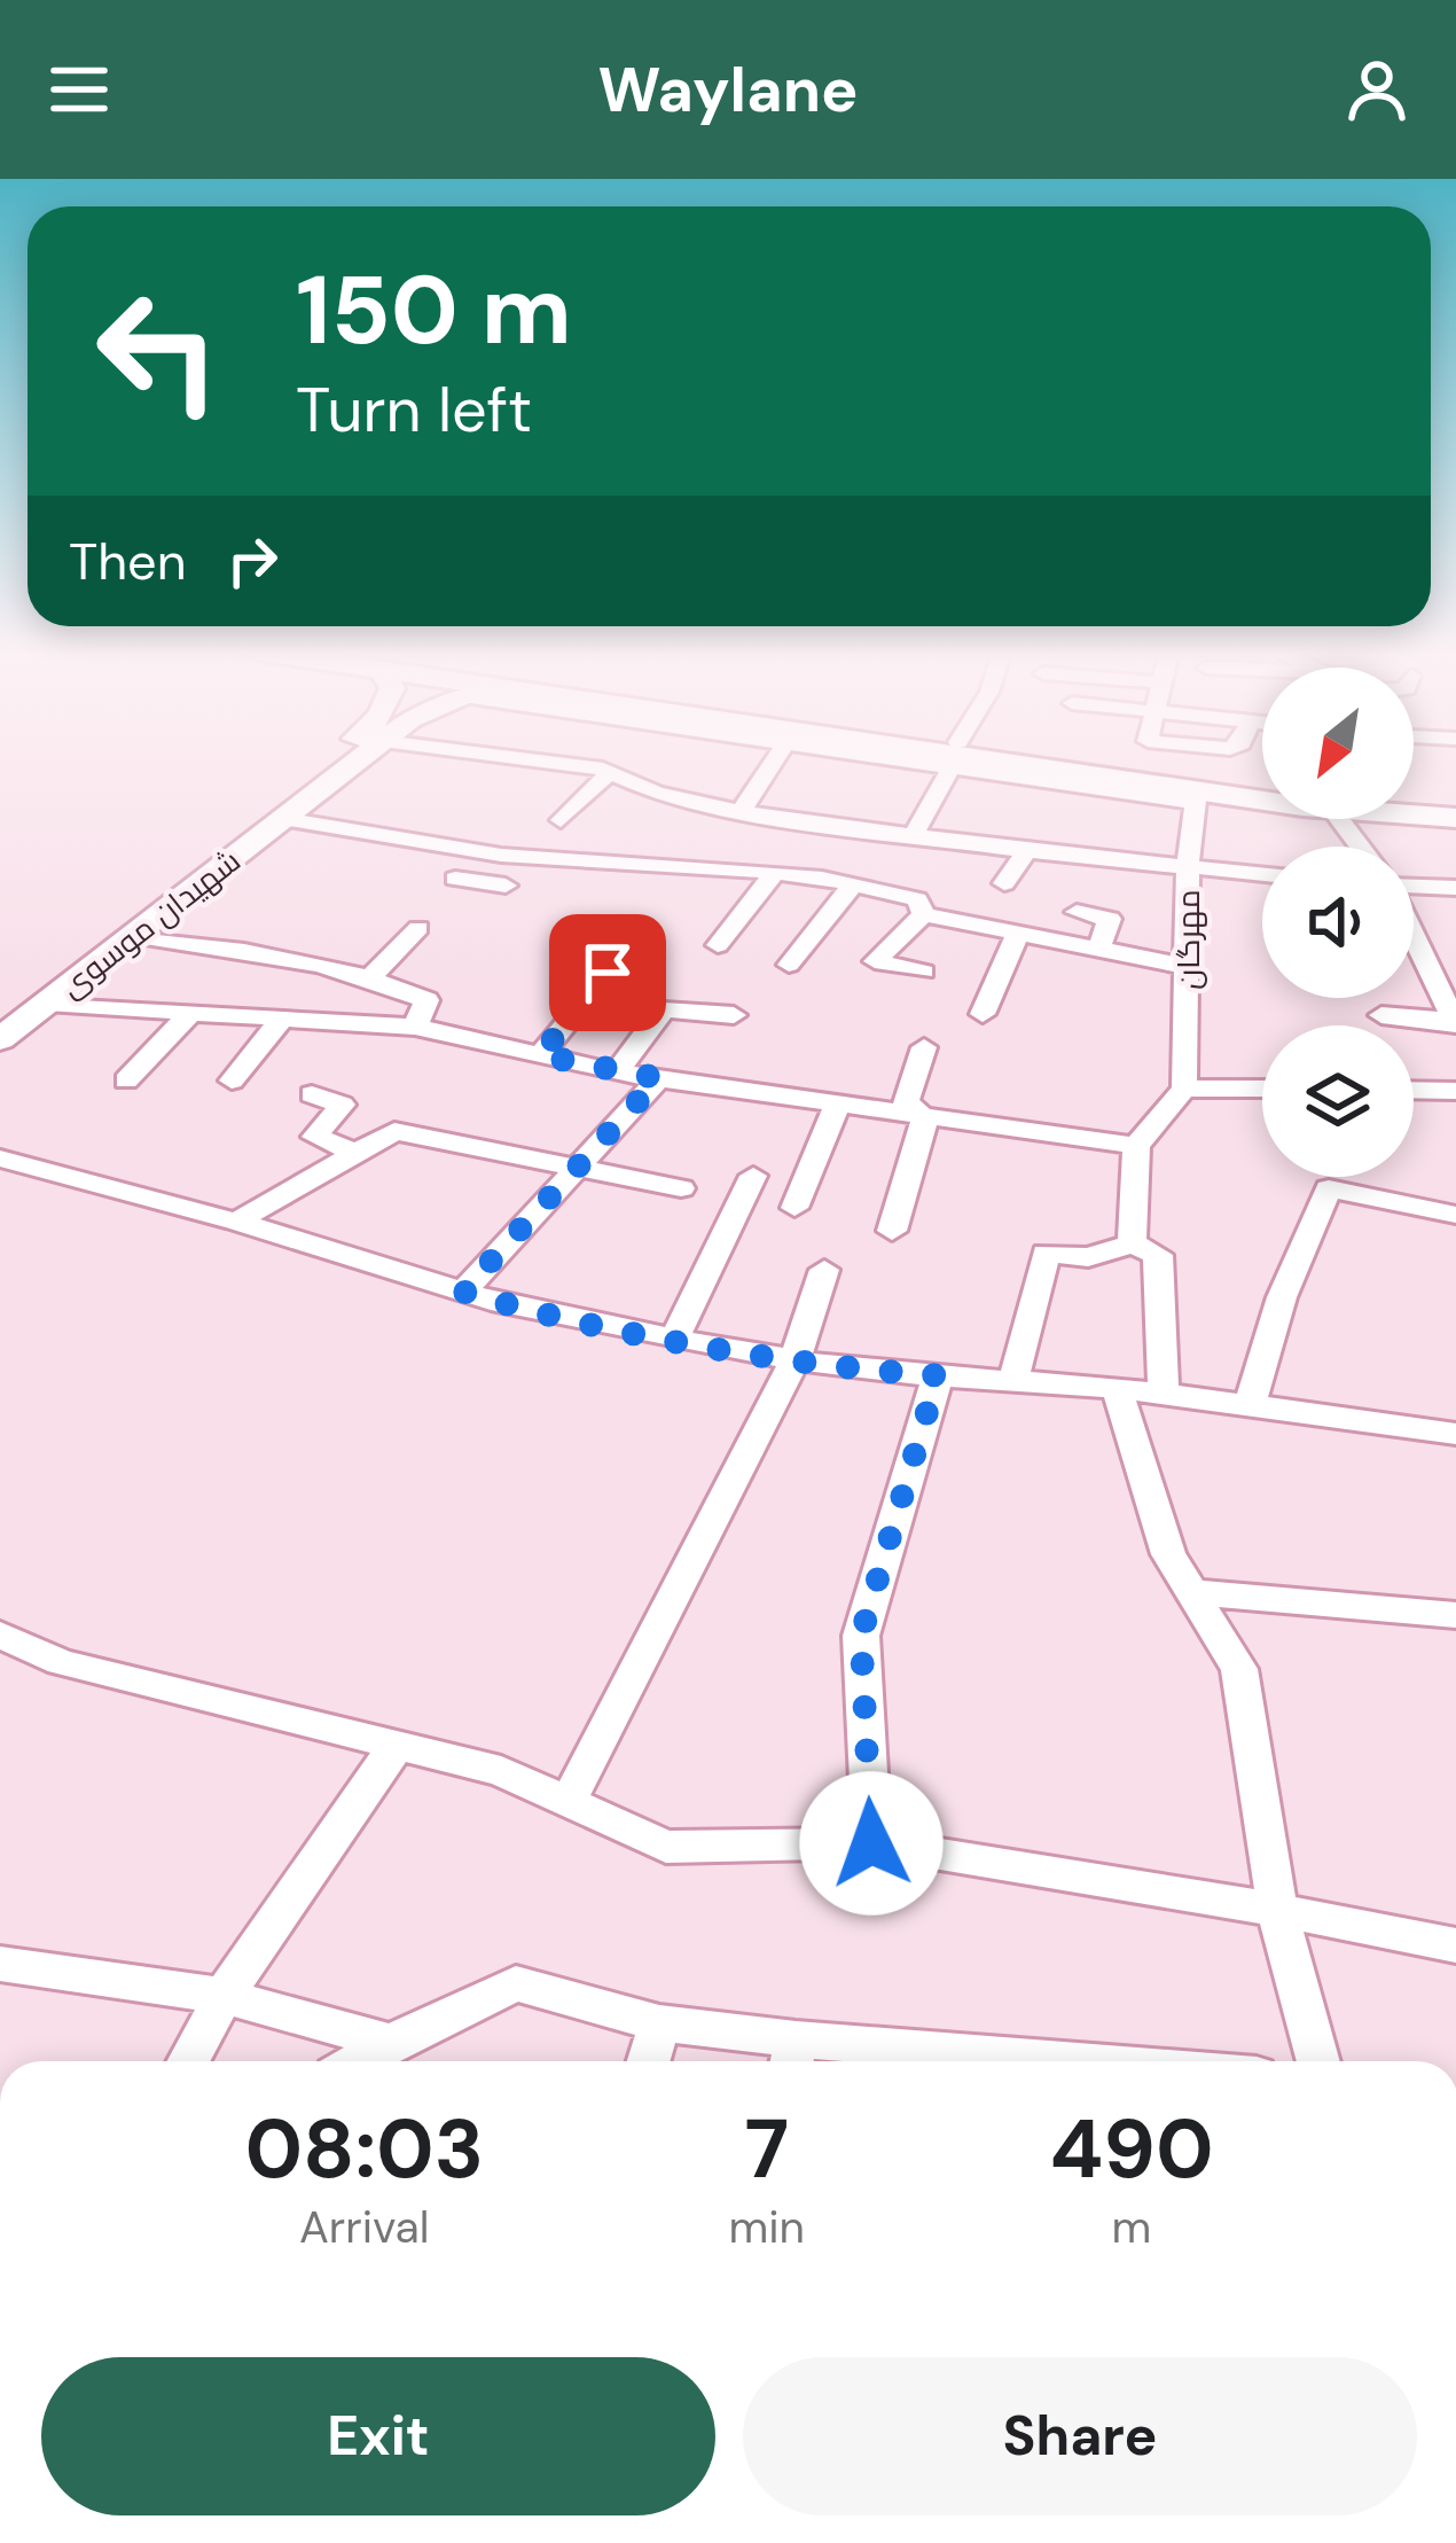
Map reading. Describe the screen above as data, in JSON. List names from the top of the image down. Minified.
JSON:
{"streets":{"street":["شهیدان موسوی","مهرگان"]},"north":"bottom left","page":{"header":"Waylane","turn":["150 m","Turn left"],"then":"Then","eta":["08:03","Arrival","7","min","490","m"],"buttons":["Exit","Share"]}}
